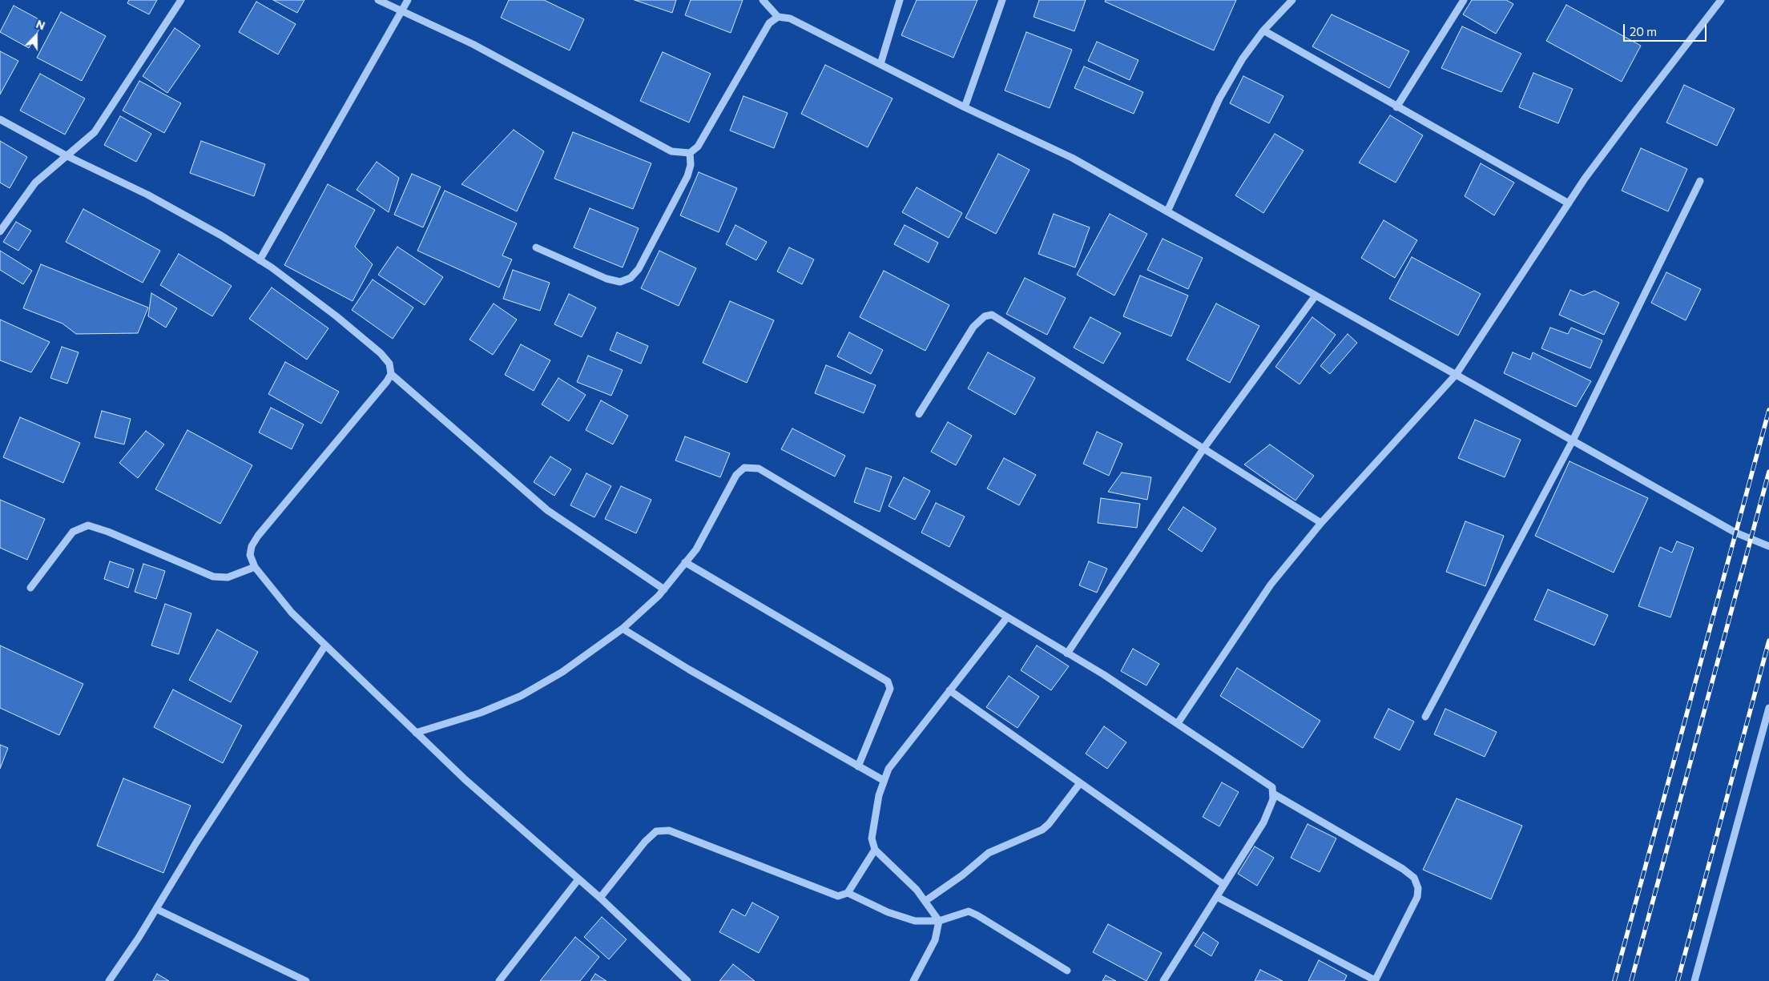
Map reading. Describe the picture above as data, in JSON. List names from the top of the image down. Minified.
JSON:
{"scale_bar":"20 m","north":"top"}
